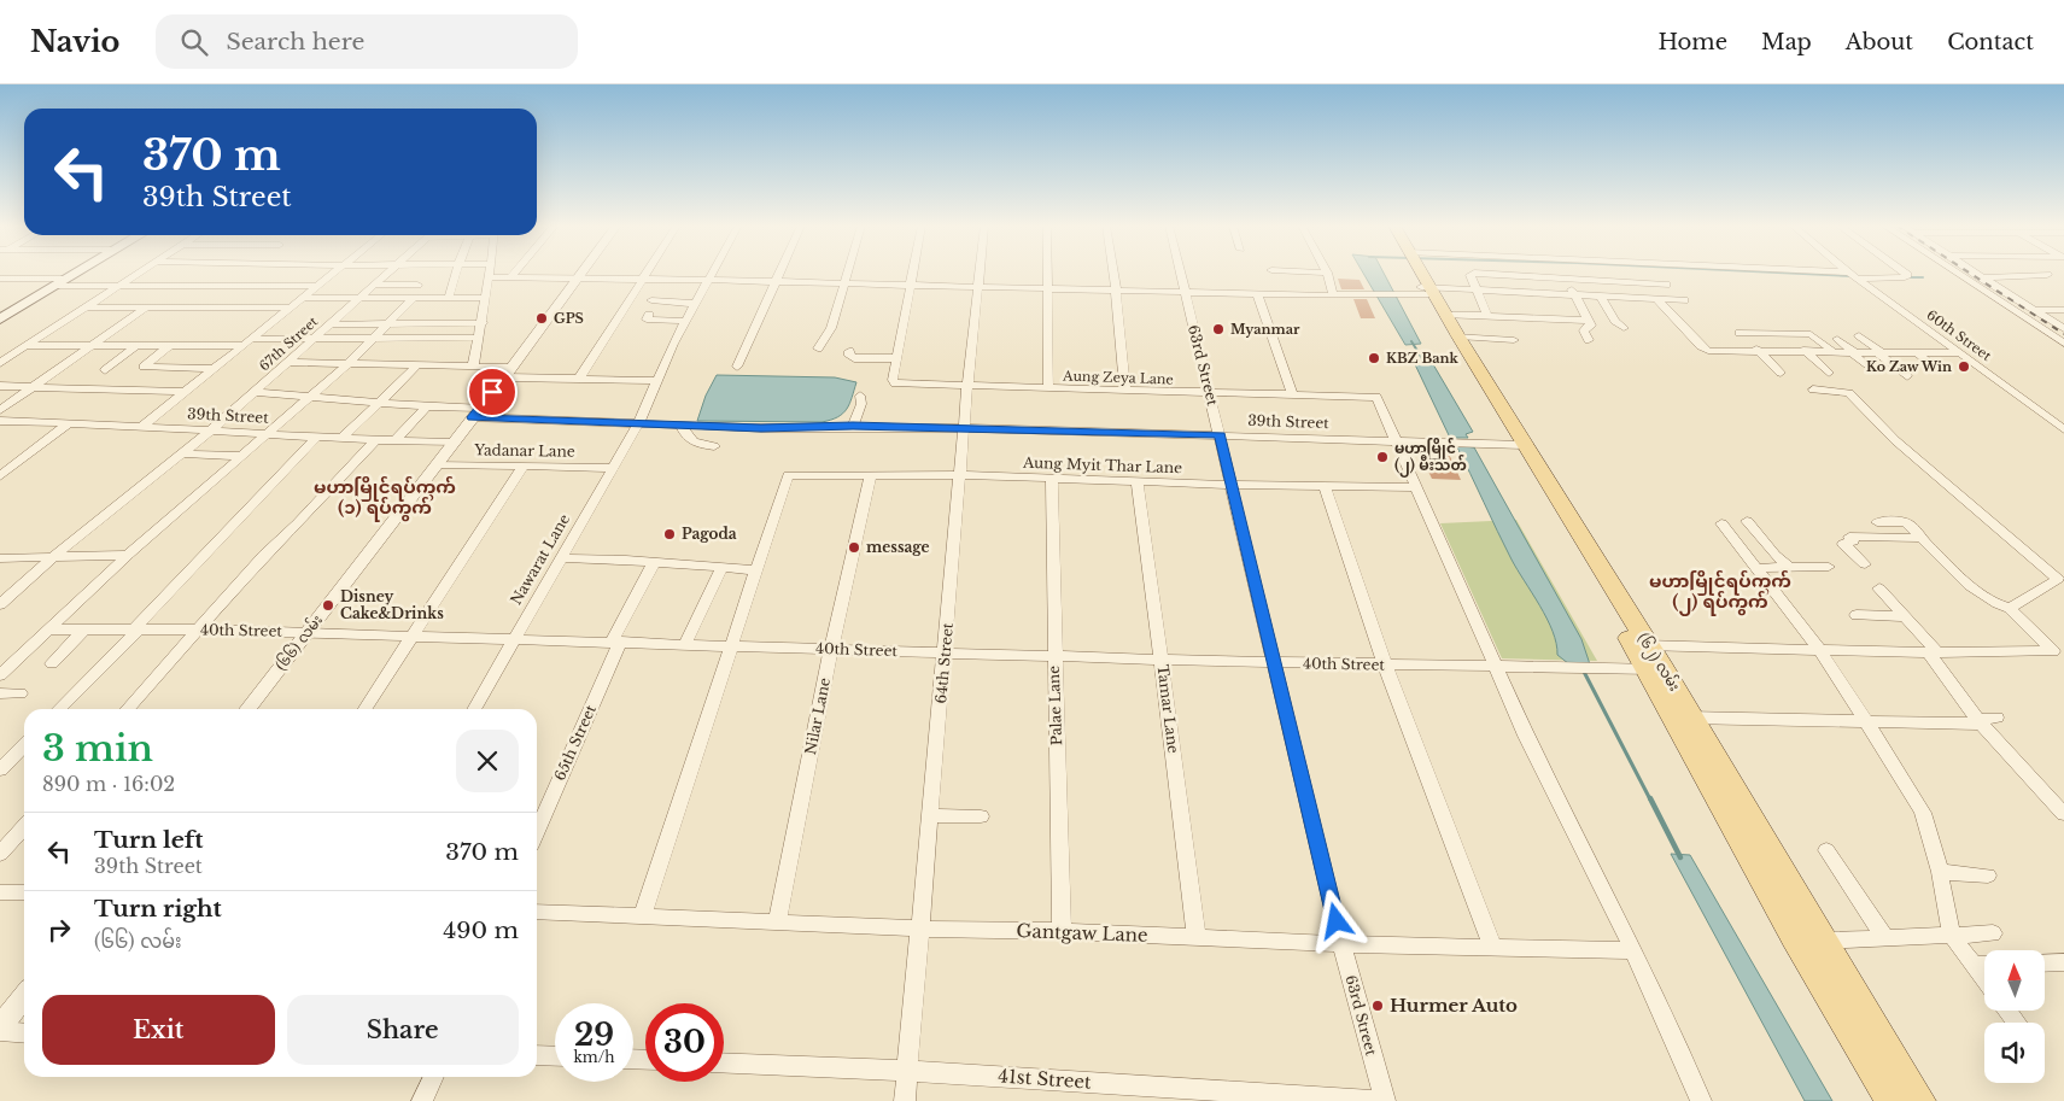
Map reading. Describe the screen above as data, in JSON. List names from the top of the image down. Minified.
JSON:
{"streets":{"main road":["(၆၂) လမ်း"],"street":["60th Street","67th Street","63rd Street","Aung Zeya Lane","39th Street","Yadanar Lane","Aung Myit Thar Lane","Nawarat Lane","40th Street","(၆၆) လမ်း","64th Street","Palae Lane","Tamar Lane","Nilar Lane","65th Street","Gantgaw Lane","41st Street"]},"crossings":[["67th Street","39th Street"],["63rd Street","Aung Zeya Lane"],["63rd Street","39th Street"],["63rd Street","Aung Myit Thar Lane"],["63rd Street","40th Street"],["63rd Street","Gantgaw Lane"],["Aung Zeya Lane","39th Street"],["Aung Zeya Lane","64th Street"],["39th Street","Nawarat Lane"],["39th Street","(၆၆) လမ်း"],["39th Street","(၆၂) လမ်း"],["39th Street","64th Street"],["Yadanar Lane","Nawarat Lane"],["Yadanar Lane","(၆၆) လမ်း"],["Aung Myit Thar Lane","64th Street"],["Aung Myit Thar Lane","Palae Lane"],["Aung Myit Thar Lane","Tamar Lane"],["Aung Myit Thar Lane","Nilar Lane"],["Nawarat Lane","40th Street"],["40th Street","(၆၆) လမ်း"],["40th Street","(၆၂) လမ်း"],["40th Street","64th Street"],["40th Street","Palae Lane"],["40th Street","Tamar Lane"],["40th Street","Nilar Lane"],["40th Street","65th Street"],["64th Street","Gantgaw Lane"],["64th Street","41st Street"],["Palae Lane","Gantgaw Lane"],["Tamar Lane","Gantgaw Lane"],["Nilar Lane","Gantgaw Lane"]],"districts":["မဟာမြိုင်ရပ်ကွက် (၁) ရပ်ကွက်","မဟာမြိုင်ရပ်ကွက် (၂) ရပ်ကွက်"],"places":["GPS","Myanmar","KBZ Bank","Ko Zaw Win","မဟာမြိုင် (၂) မီးသတ်","Pagoda","message","Disney Cake&Drinks","Hurmer Auto"],"north":"top","page":{"header":"Navio","search":"Search here","nav":["Home","Map","About","Contact"],"turn":["370 m","39th Street"],"heading":["3 min","890 m · 16:02"],"list":[{"name":"Turn left","note":"39th Street","value":"370 m"},{"name":"Turn right","note":"(၆၆) လမ်း","value":"490 m"}],"buttons":["Exit","Share"],"speed":"29 km/h","limit":"30"}}
